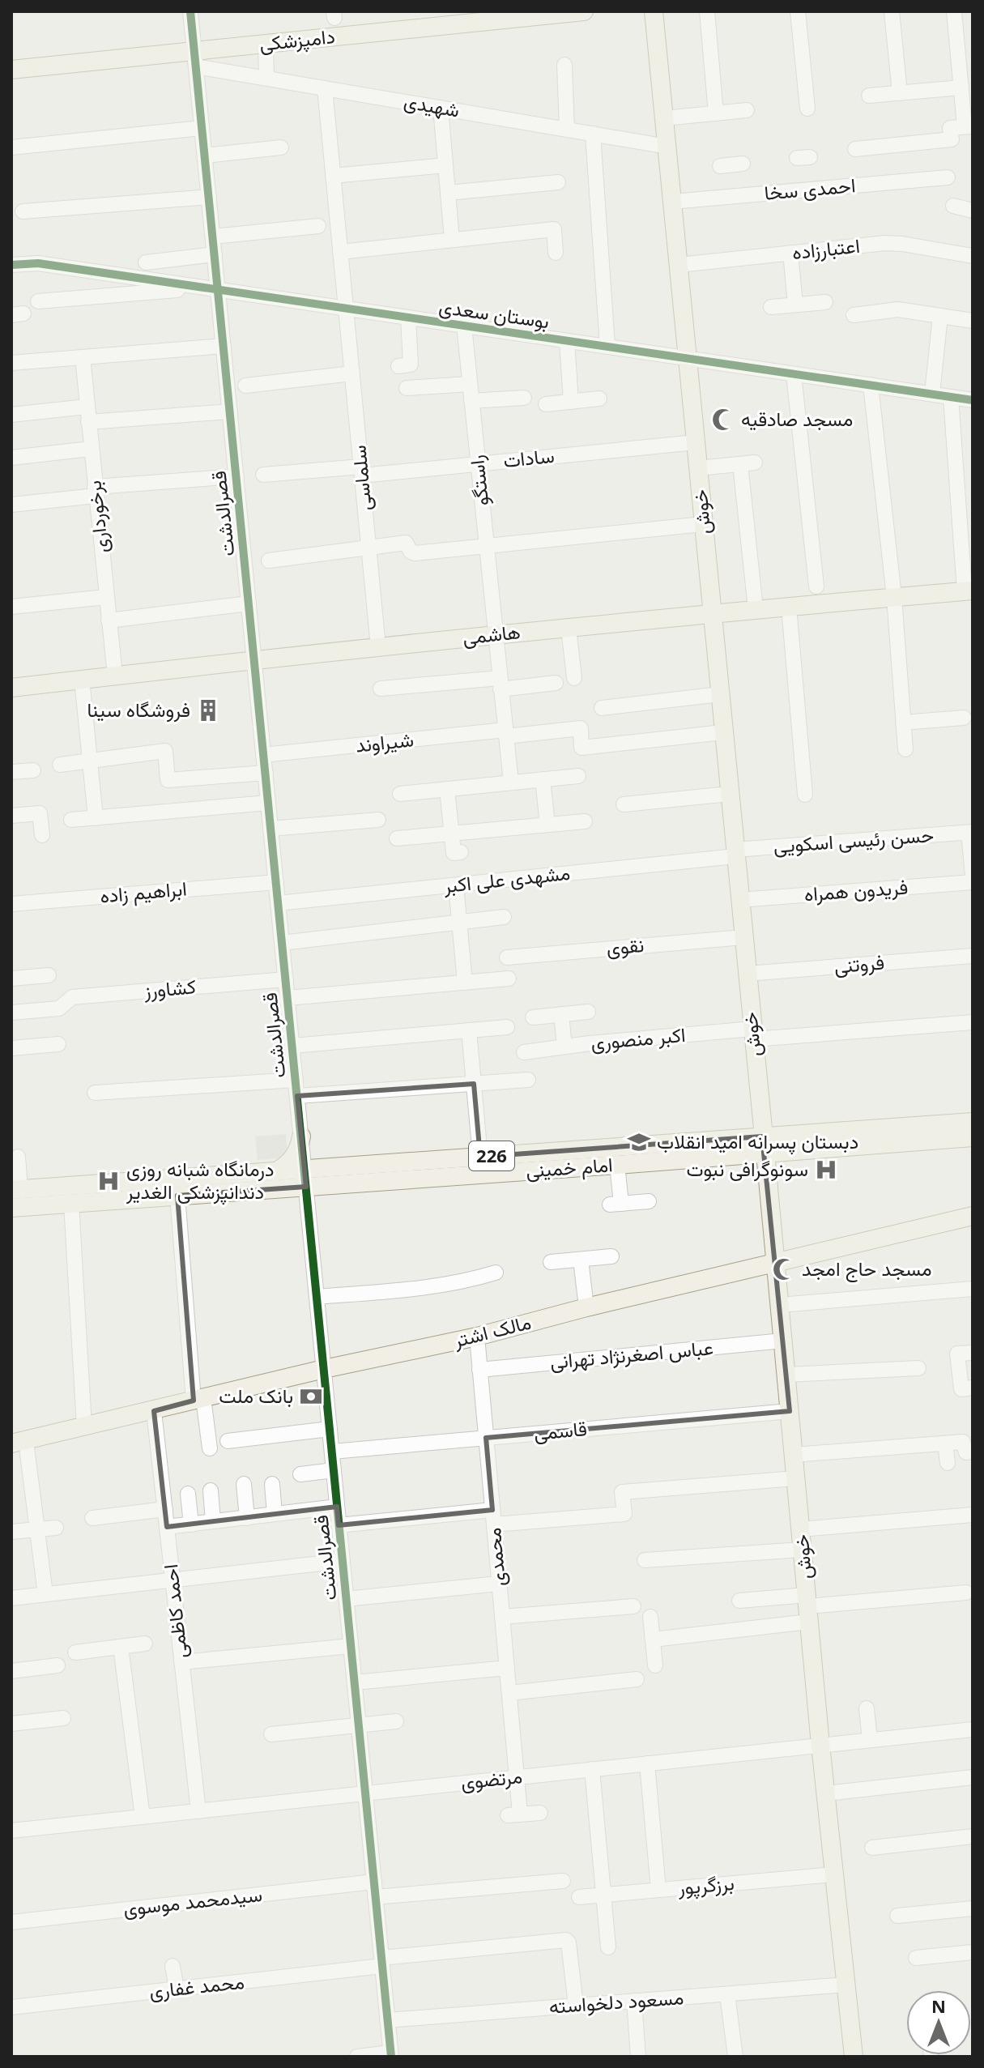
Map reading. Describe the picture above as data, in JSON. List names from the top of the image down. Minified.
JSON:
{"streets":{"main road":["دامپزشکی","خوش","هاشمی","226","امام خمینی","مالک اشتر"],"street":["شهیدی","احمدی سخا","اعتبارزاده","بوستان سعدی","سادات","سلماسی","راستگو","قصرالدشت","برخورداری","شیراوند","حسن رئیسی اسکویی","مشهدی علی اکبر","فریدون همراه","ابراهیم زاده","نقوی","فروتنی","کشاورز","اکبر منصوری","عباس اصغرنژاد تهرانی","قاسمی","محمدی","احمد کاظمی","مرتضوی","برزگرپور","سیدمحمد موسوی","محمد غفاری","مسعود دلخواسته"]},"crossings":[["دامپزشکی","شهیدی"],["دامپزشکی","قصرالدشت"],["شهیدی","سلماسی"],["شهیدی","خوش"],["شهیدی","قصرالدشت"],["احمدی سخا","خوش"],["اعتبارزاده","خوش"],["بوستان سعدی","سلماسی"],["بوستان سعدی","راستگو"],["بوستان سعدی","خوش"],["بوستان سعدی","قصرالدشت"],["سادات","سلماسی"],["سادات","راستگو"],["سادات","خوش"],["سلماسی","هاشمی"],["راستگو","هاشمی"],["راستگو","شیراوند"],["خوش","هاشمی"],["خوش","شیراوند"],["خوش","حسن رئیسی اسکویی"],["خوش","مشهدی علی اکبر"],["خوش","فریدون همراه"],["خوش","نقوی"],["خوش","فروتنی"],["خوش","اکبر منصوری"],["خوش","امام خمینی"],["خوش","مالک اشتر"],["خوش","عباس اصغرنژاد تهرانی"],["خوش","قاسمی"],["خوش","مرتضوی"],["خوش","برزگرپور"],["خوش","مسعود دلخواسته"],["قصرالدشت","هاشمی"],["قصرالدشت","شیراوند"],["قصرالدشت","مشهدی علی اکبر"],["قصرالدشت","ابراهیم زاده"],["قصرالدشت","کشاورز"],["قصرالدشت","امام خمینی"],["قصرالدشت","مالک اشتر"],["قصرالدشت","قاسمی"],["قصرالدشت","مرتضوی"],["قصرالدشت","سیدمحمد موسوی"],["قصرالدشت","محمد غفاری"],["قصرالدشت","مسعود دلخواسته"],["برخورداری","هاشمی"],["حسن رئیسی اسکویی","مشهدی علی اکبر"],["مالک اشتر","محمدی"],["مالک اشتر","احمد کاظمی"],["عباس اصغرنژاد تهرانی","محمدی"],["قاسمی","محمدی"],["محمدی","مرتضوی"],["احمد کاظمی","مرتضوی"],["محمد غفاری","مسعود دلخواسته"]],"places":{"mosque":["مسجد صادقیه","مسجد حاج امجد"],"building":["فروشگاه سینا"],"school or university":["دبستان پسرانه امید انقلاب"],"hospital":["سونوگرافی نبوت","درمانگاه شبانه روزی دندانپزشکی الغدیر"],"bank":["بانک ملت"]},"north":"top"}
